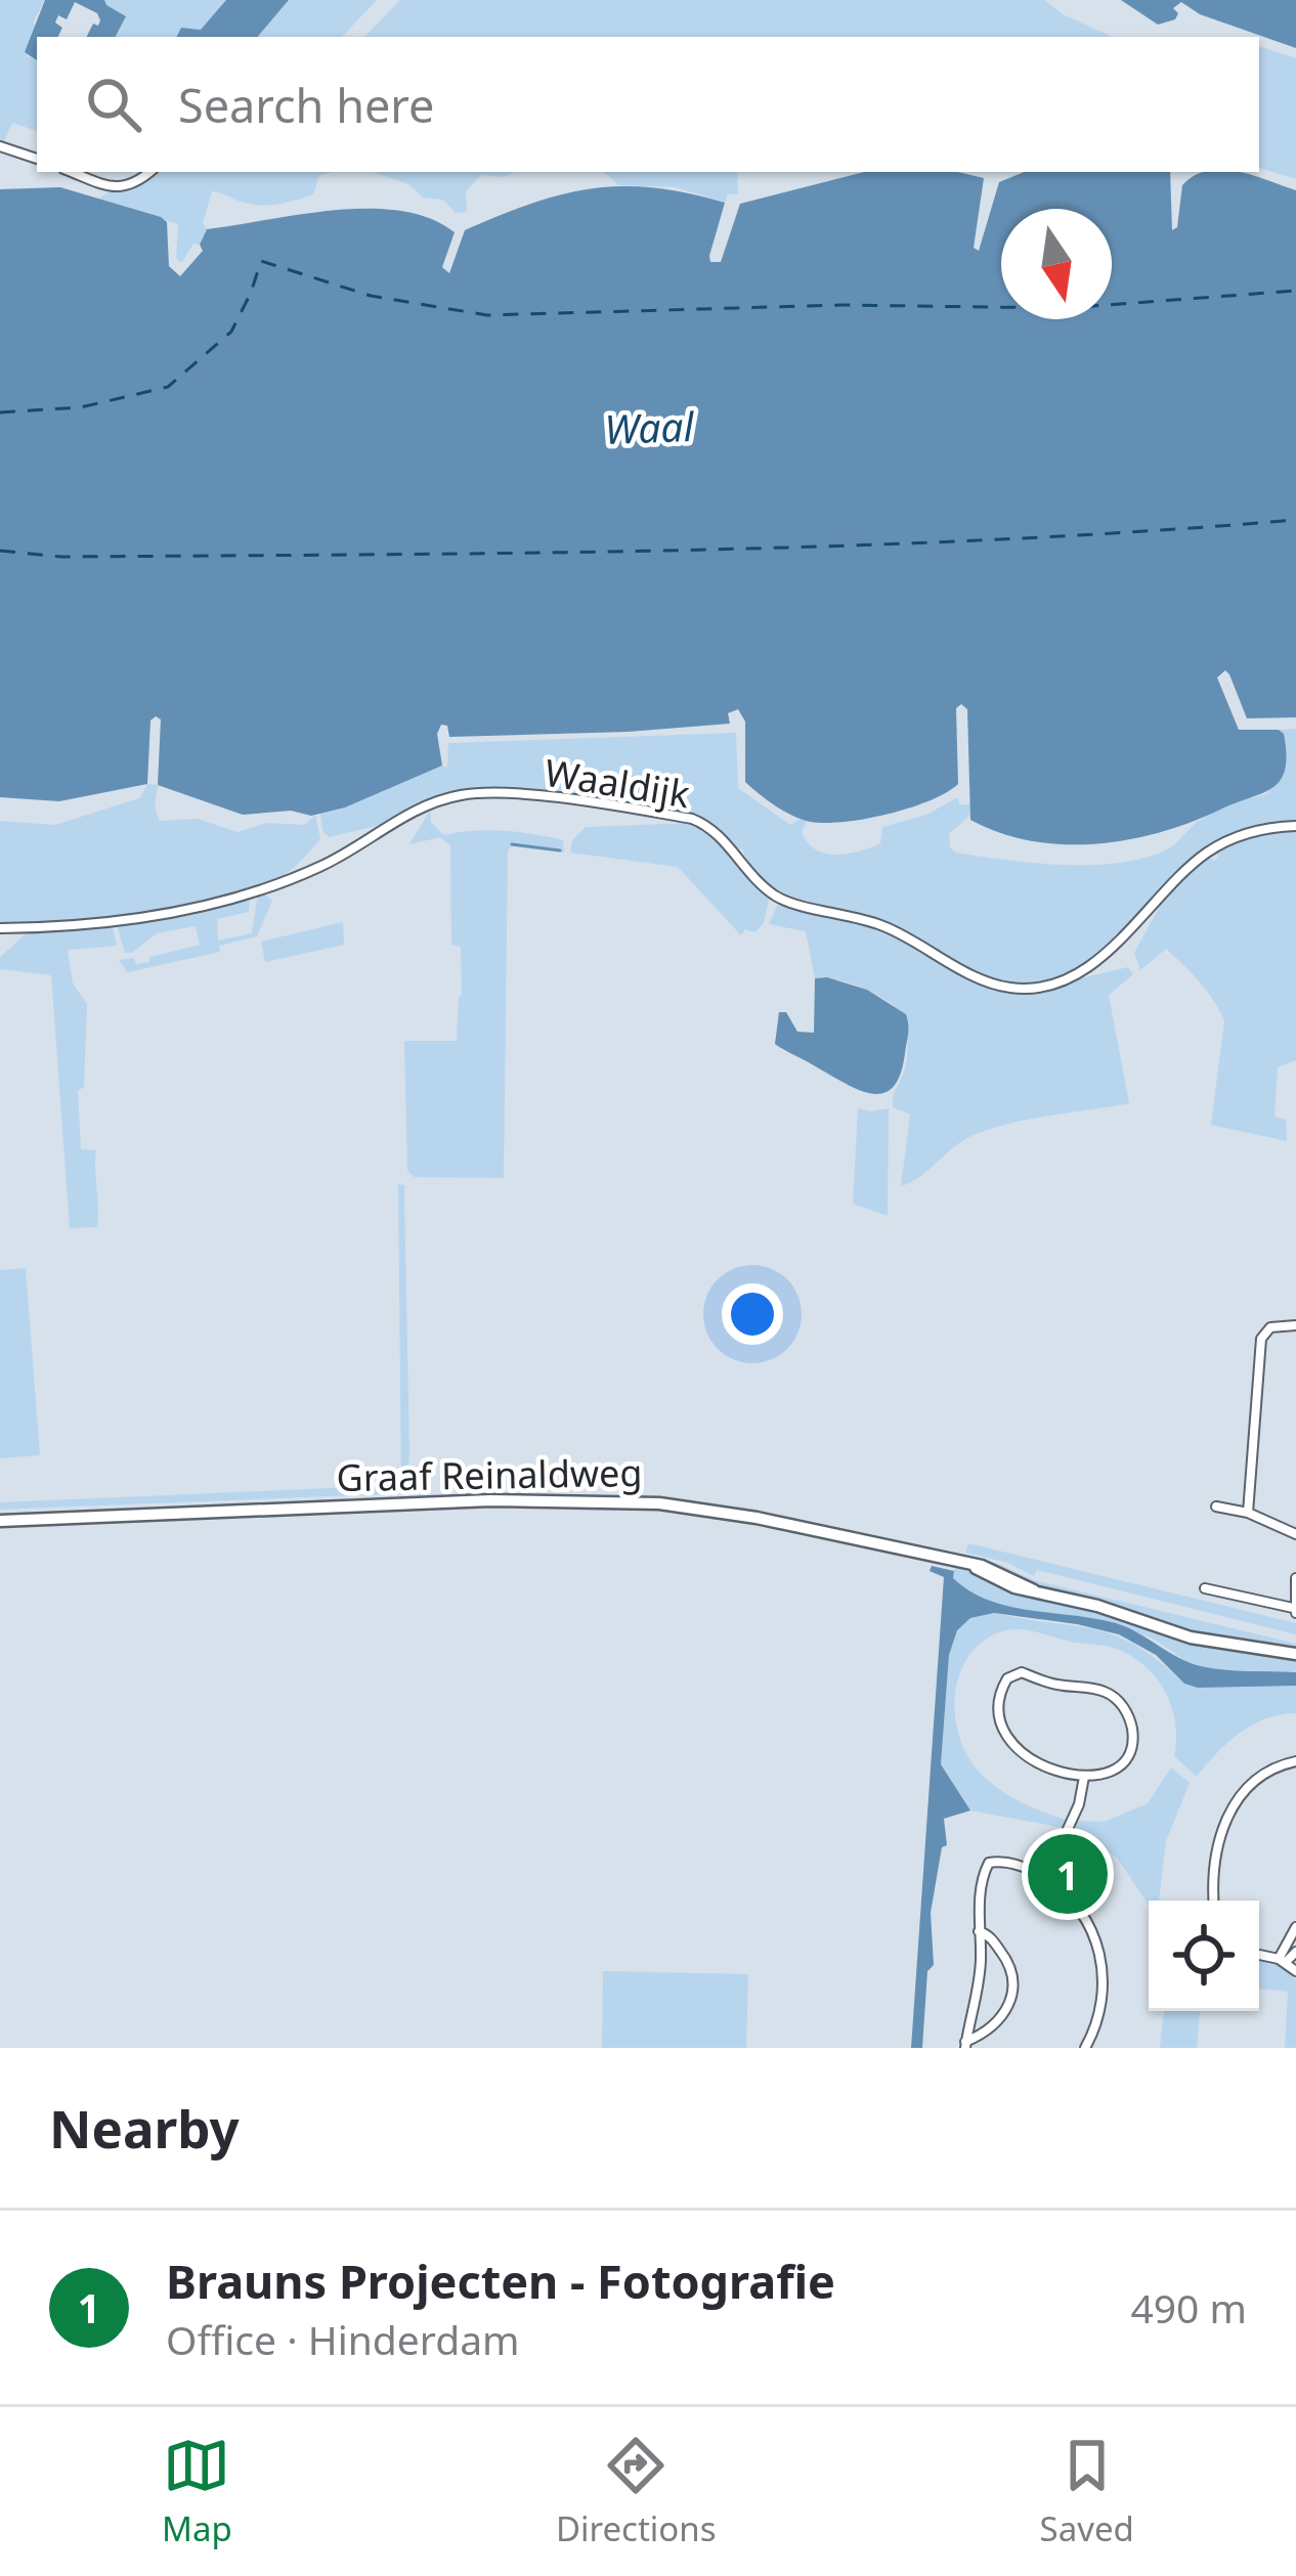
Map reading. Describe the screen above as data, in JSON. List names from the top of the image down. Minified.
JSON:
{"streets":{"main road":["Graaf Reinaldweg"],"street":["Waaldijk"]},"water":["Waal"],"north":"bottom","page":{"search":"Search here","pins":"1","heading":"Nearby","list":[{"mark":"1","name":"Brauns Projecten - Fotografie","note":"Office · Hinderdam","value":"490 m"}],"nav":["Map","Directions","Saved"]}}
